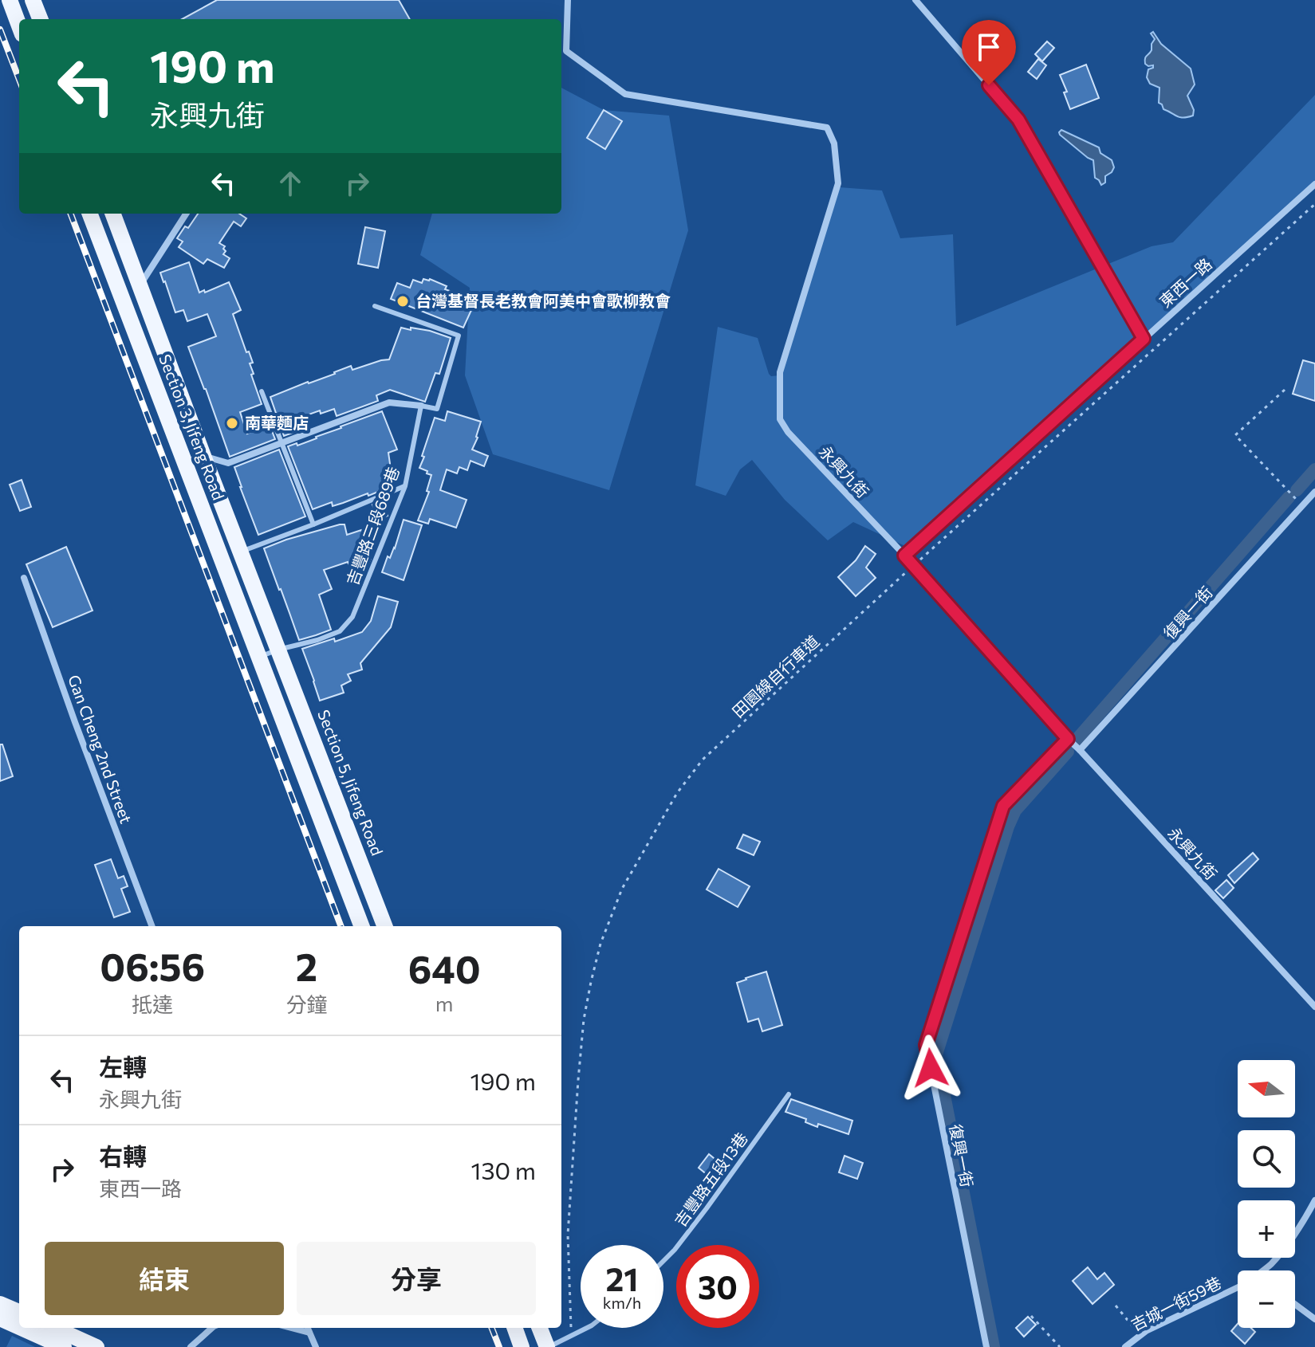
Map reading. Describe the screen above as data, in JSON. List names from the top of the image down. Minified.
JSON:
{"streets":{"main road":["Section 3, Jifeng Road","Section 5, Jifeng Road"],"street":["東西一路","永興九街","復興一街","Gan Cheng 2nd Street","吉城一街59巷"],"lane":["吉豐路三段689巷","吉豐路五段13巷"],"path":["田園線自行車道"]},"crossings":[["東西一路","永興九街"],["Section 3, Jifeng Road","吉豐路三段689巷"],["Section 3, Jifeng Road","Section 5, Jifeng Road"],["永興九街","復興一街"],["永興九街","田園線自行車道"],["吉豐路三段689巷","Section 5, Jifeng Road"]],"places":["台灣基督長老教會阿美中會歌柳教會","南華麵店"],"north":"left","page":{"turn":["190 m","永興九街"],"eta":["06:56","抵達","2","分鐘","640","m"],"list":[{"name":"左轉","note":"永興九街","value":"190 m"},{"name":"右轉","note":"東西一路","value":"130 m"}],"map_buttons":["+","−"],"buttons":["結束","分享"],"speed":"21 km/h","limit":"30"}}
